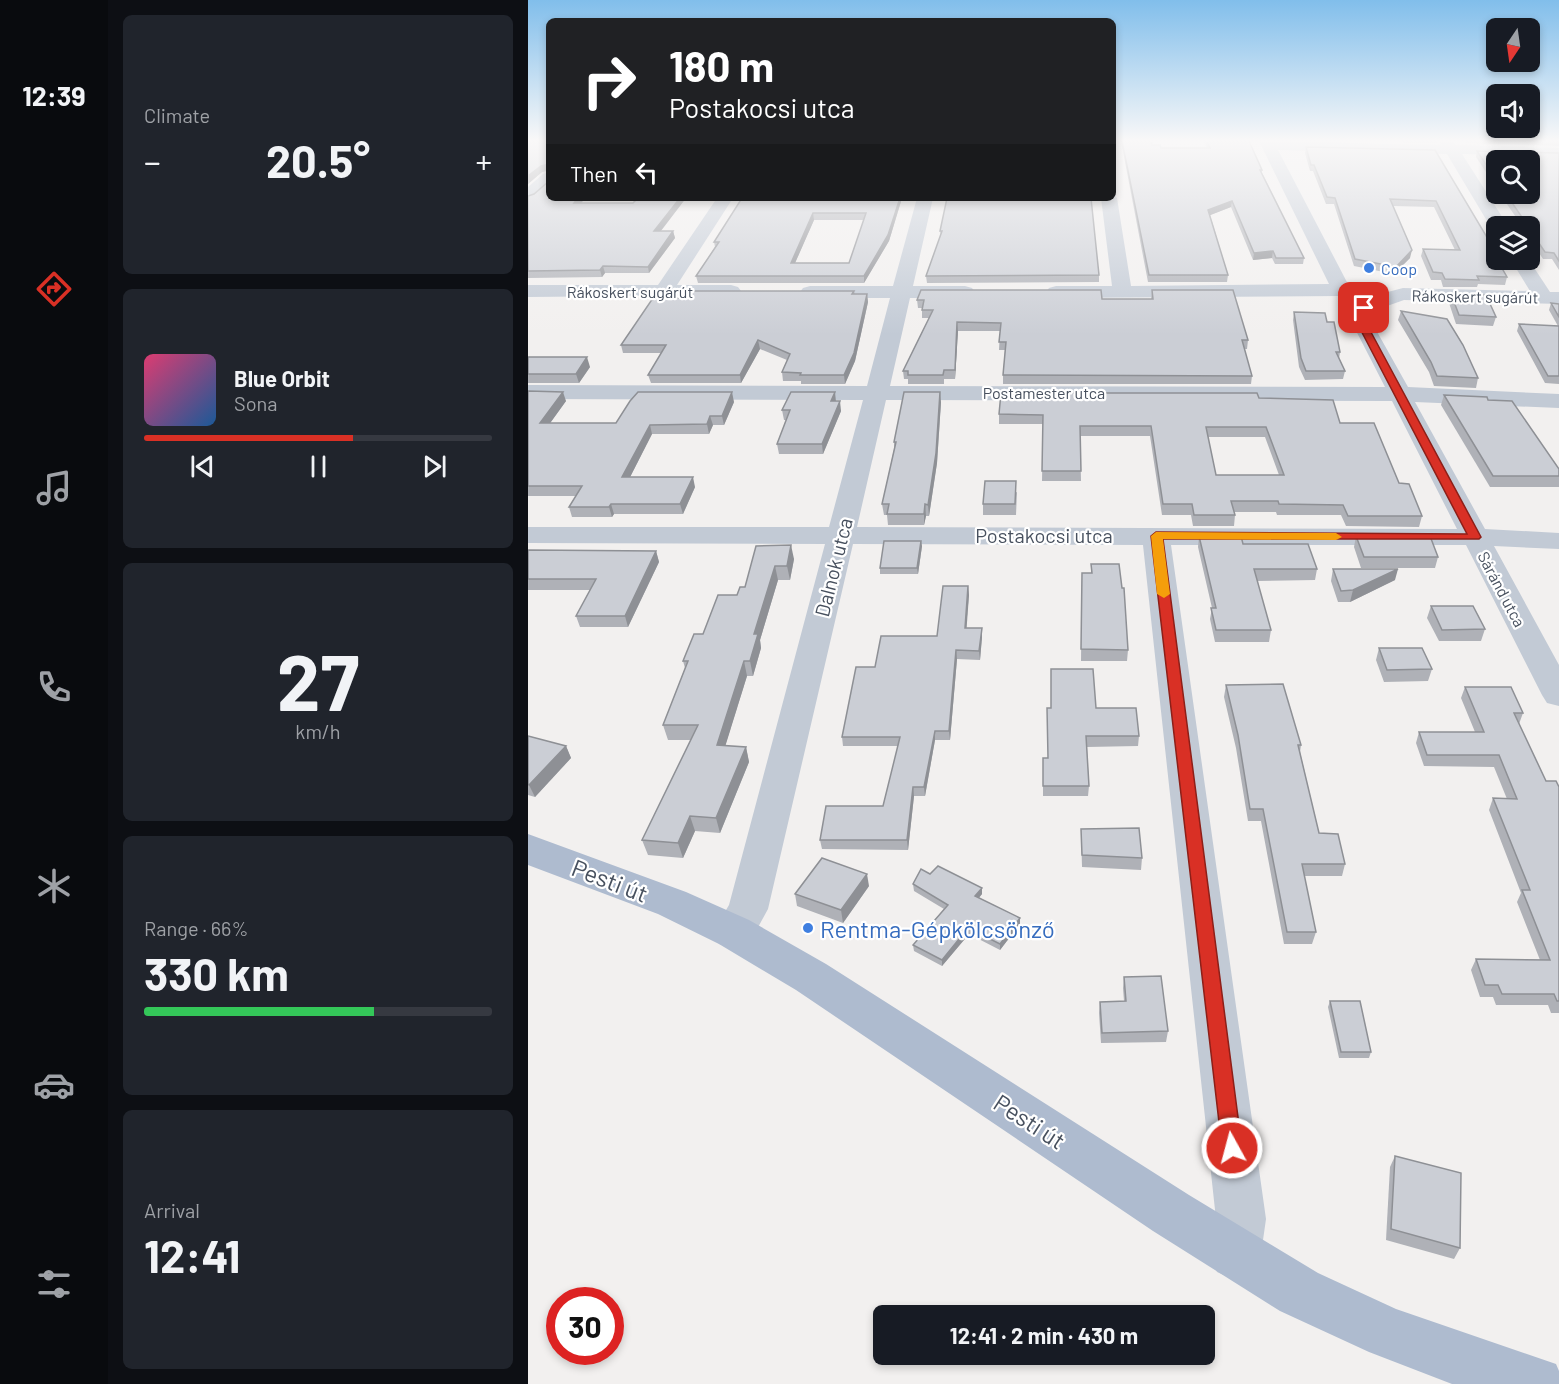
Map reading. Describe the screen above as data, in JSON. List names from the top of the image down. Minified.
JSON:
{"streets":{"main road":["Pesti út"],"street":["Rákoskert sugárút","Postamester utca","Postakocsi utca","Dalnok utca","Sáránd utca"]},"crossings":[["Rákoskert sugárút","Sáránd utca"],["Postamester utca","Dalnok utca"],["Postamester utca","Sáránd utca"],["Postakocsi utca","Dalnok utca"],["Postakocsi utca","Sáránd utca"],["Dalnok utca","Pesti út"]],"places":["Coop","Rentma-Gépkölcsönző"],"north":"bottom","page":{"tabs":"12:39","tile":["Climate",["27","km/h"],["Range · 66%","330 km"],["Arrival","12:41"]],"turn":["180 m","Postakocsi utca"],"heat":["−","20.5°","+"],"then":"Then","song":["Blue Orbit","Sona"],"limit":"30","trip":"12:41 · 2 min · 430 m"}}
